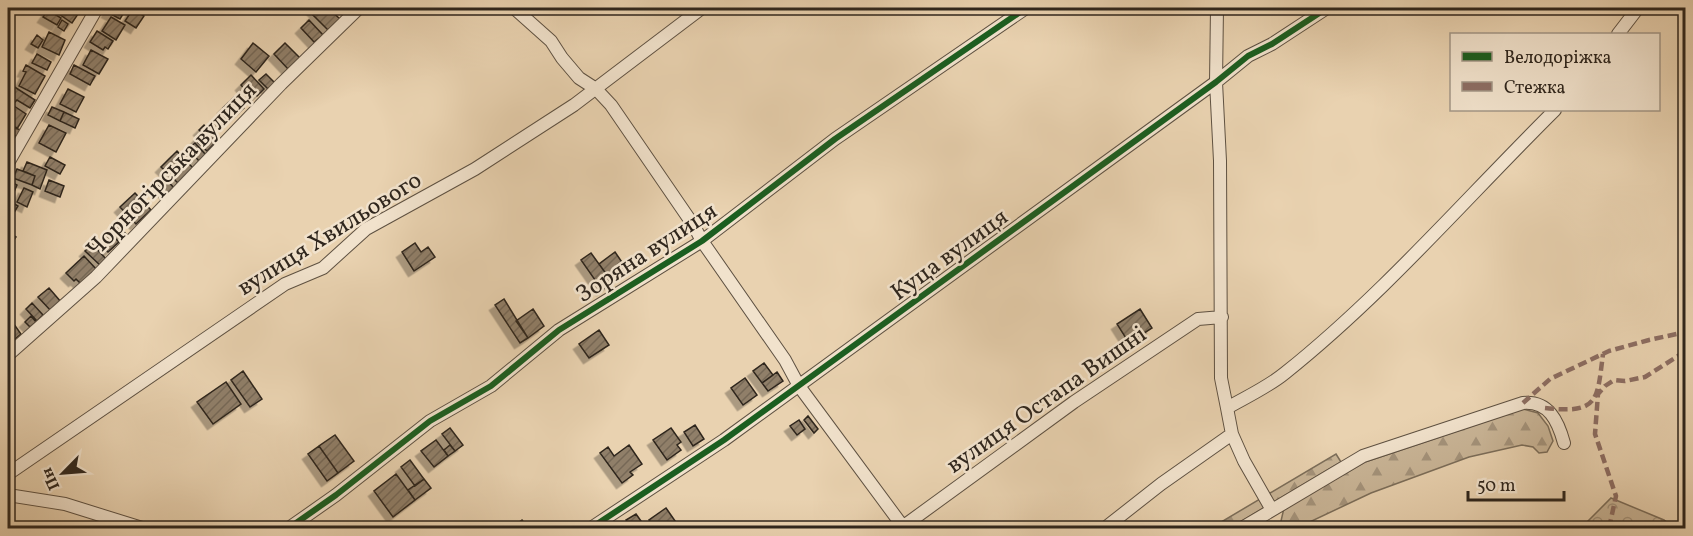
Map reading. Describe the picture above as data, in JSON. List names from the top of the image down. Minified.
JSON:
{"streets":{"street":["Чорногірська вулиця","вулиця Хвильового","Зоряна вулиця","Куца вулиця","вулиця Остапа Вишні"]},"legend":["Велодоріжка","Стежка"],"scale_bar":"50 m","north":"bottom left"}
